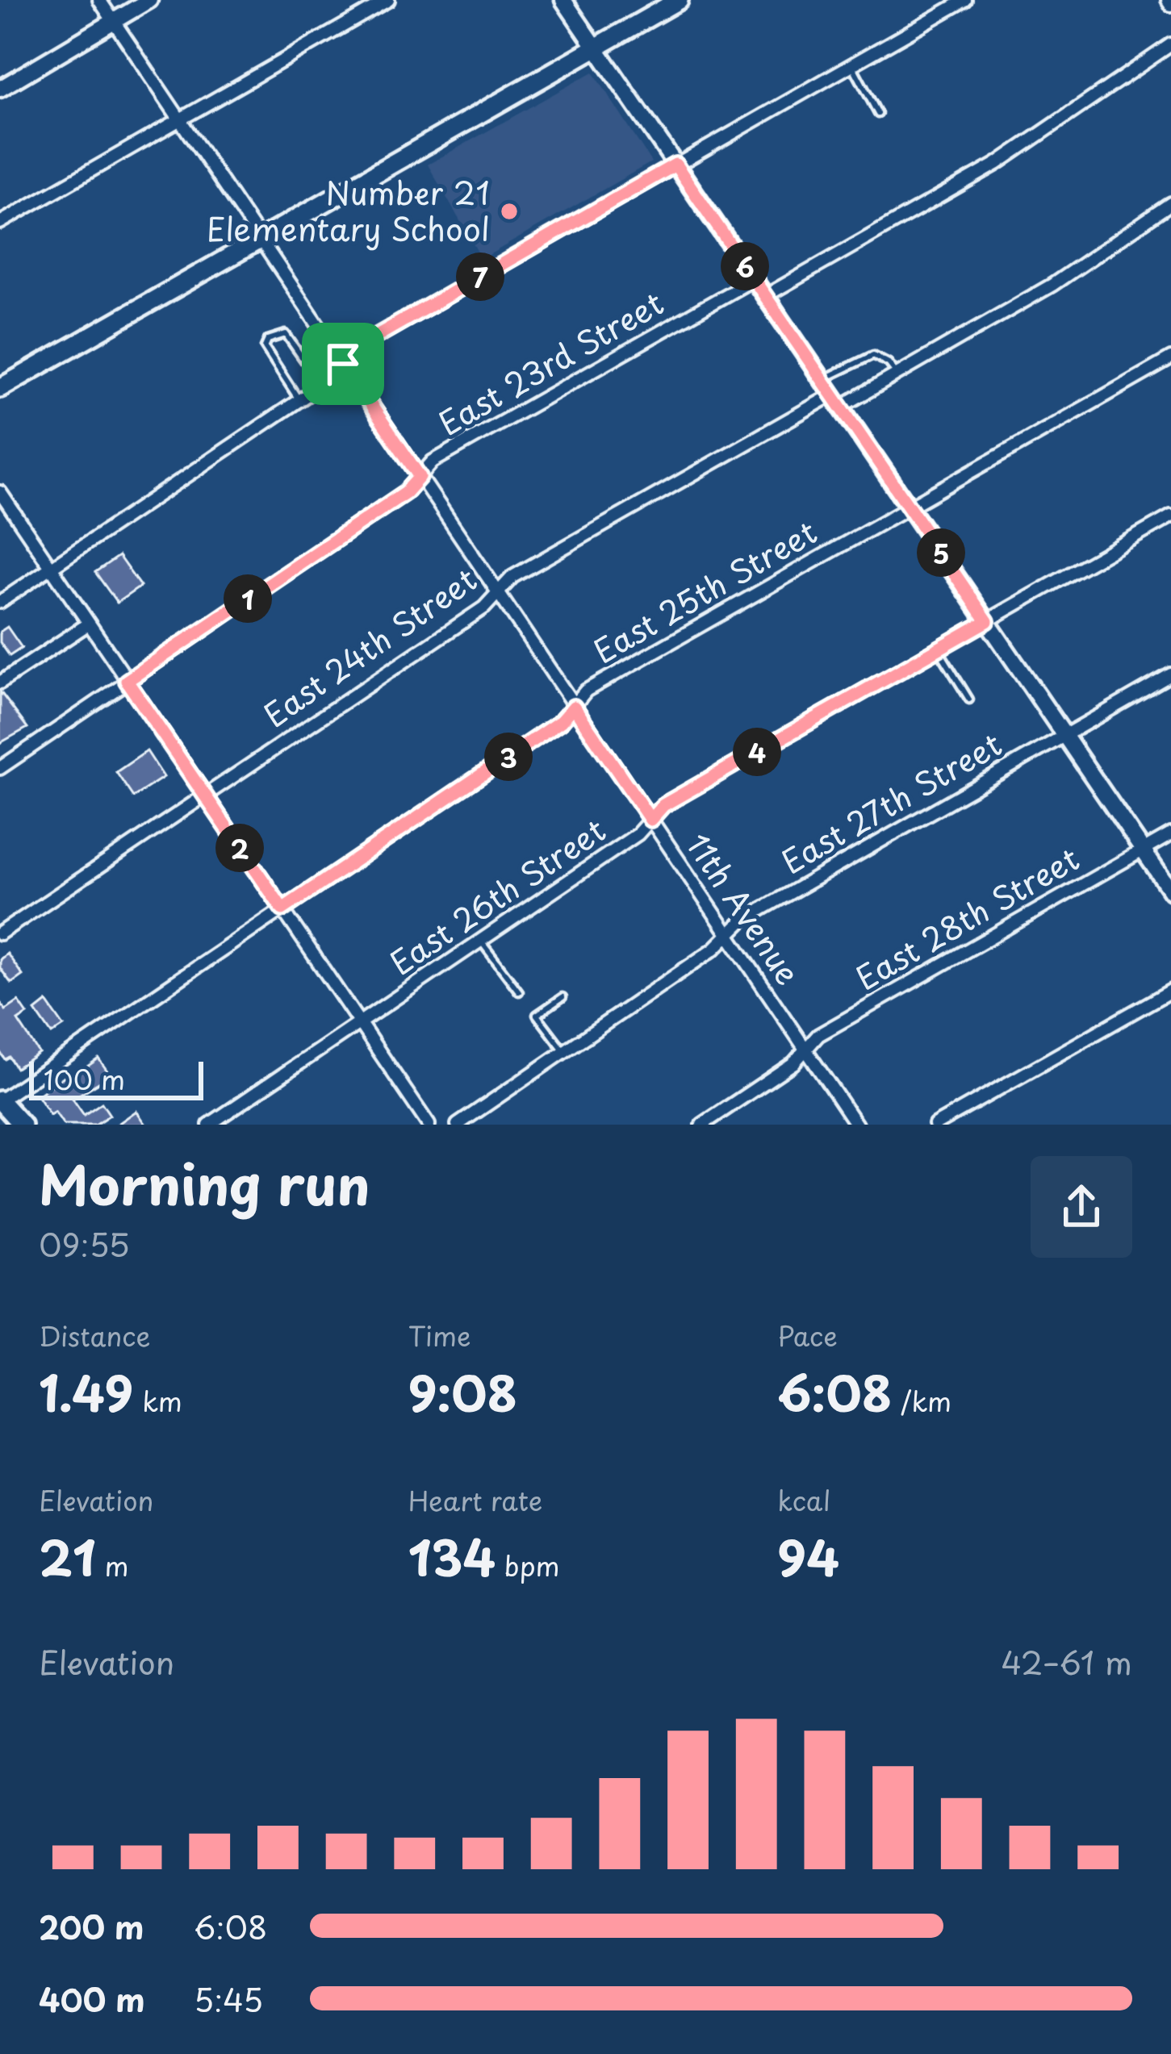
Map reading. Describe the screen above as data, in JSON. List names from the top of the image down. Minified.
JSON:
{"streets":{"street":["East 23rd Street","East 25th Street","East 24th Street","East 27th Street","East 26th Street","11th Avenue","East 28th Street"]},"crossings":[["East 23rd Street","11th Avenue"],["East 25th Street","11th Avenue"],["East 24th Street","11th Avenue"],["East 27th Street","11th Avenue"],["East 26th Street","11th Avenue"],["11th Avenue","East 28th Street"]],"places":["Number 21 Elementary School"],"scale_bar":"100 m","page":{"pins":["6","7","5","1","4","3","2"],"scale":"100 m","heading":["Morning run","09:55"],"stats":[["Distance","1.49 km"],["Time","9:08"],["Pace","6:08 /km"],["Elevation","21 m"],["Heart rate","134 bpm"],["kcal","94"]],"chart":["Elevation","42–61 m"],"list":[{"name":"200 m","note":"6:08"},{"name":"400 m","note":"5:45"}]}}
